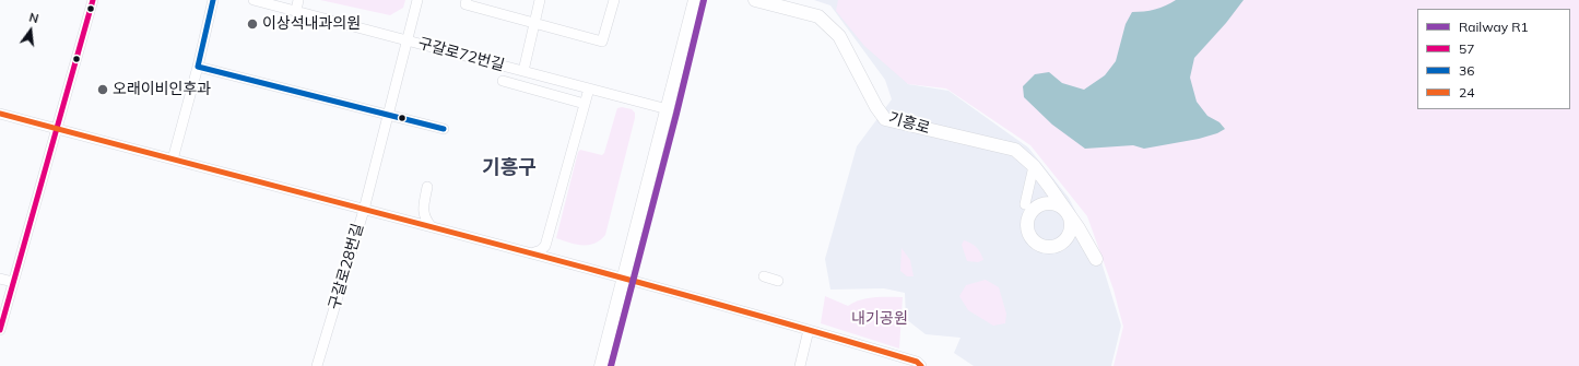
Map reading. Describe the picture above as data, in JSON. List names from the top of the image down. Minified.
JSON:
{"streets":{"main road":["기흥로"],"street":["구갈로72번길","구갈로28번길"]},"crossings":[["구갈로72번길","구갈로28번길"]],"districts":["기흥구"],"parks":["내기공원"],"places":["이상석내과의원","오래이비인후과"],"lines":["rail line R1","transit line 57","transit line 36","transit line 24"],"legend":["Railway R1","57","36","24"],"north":"top"}
